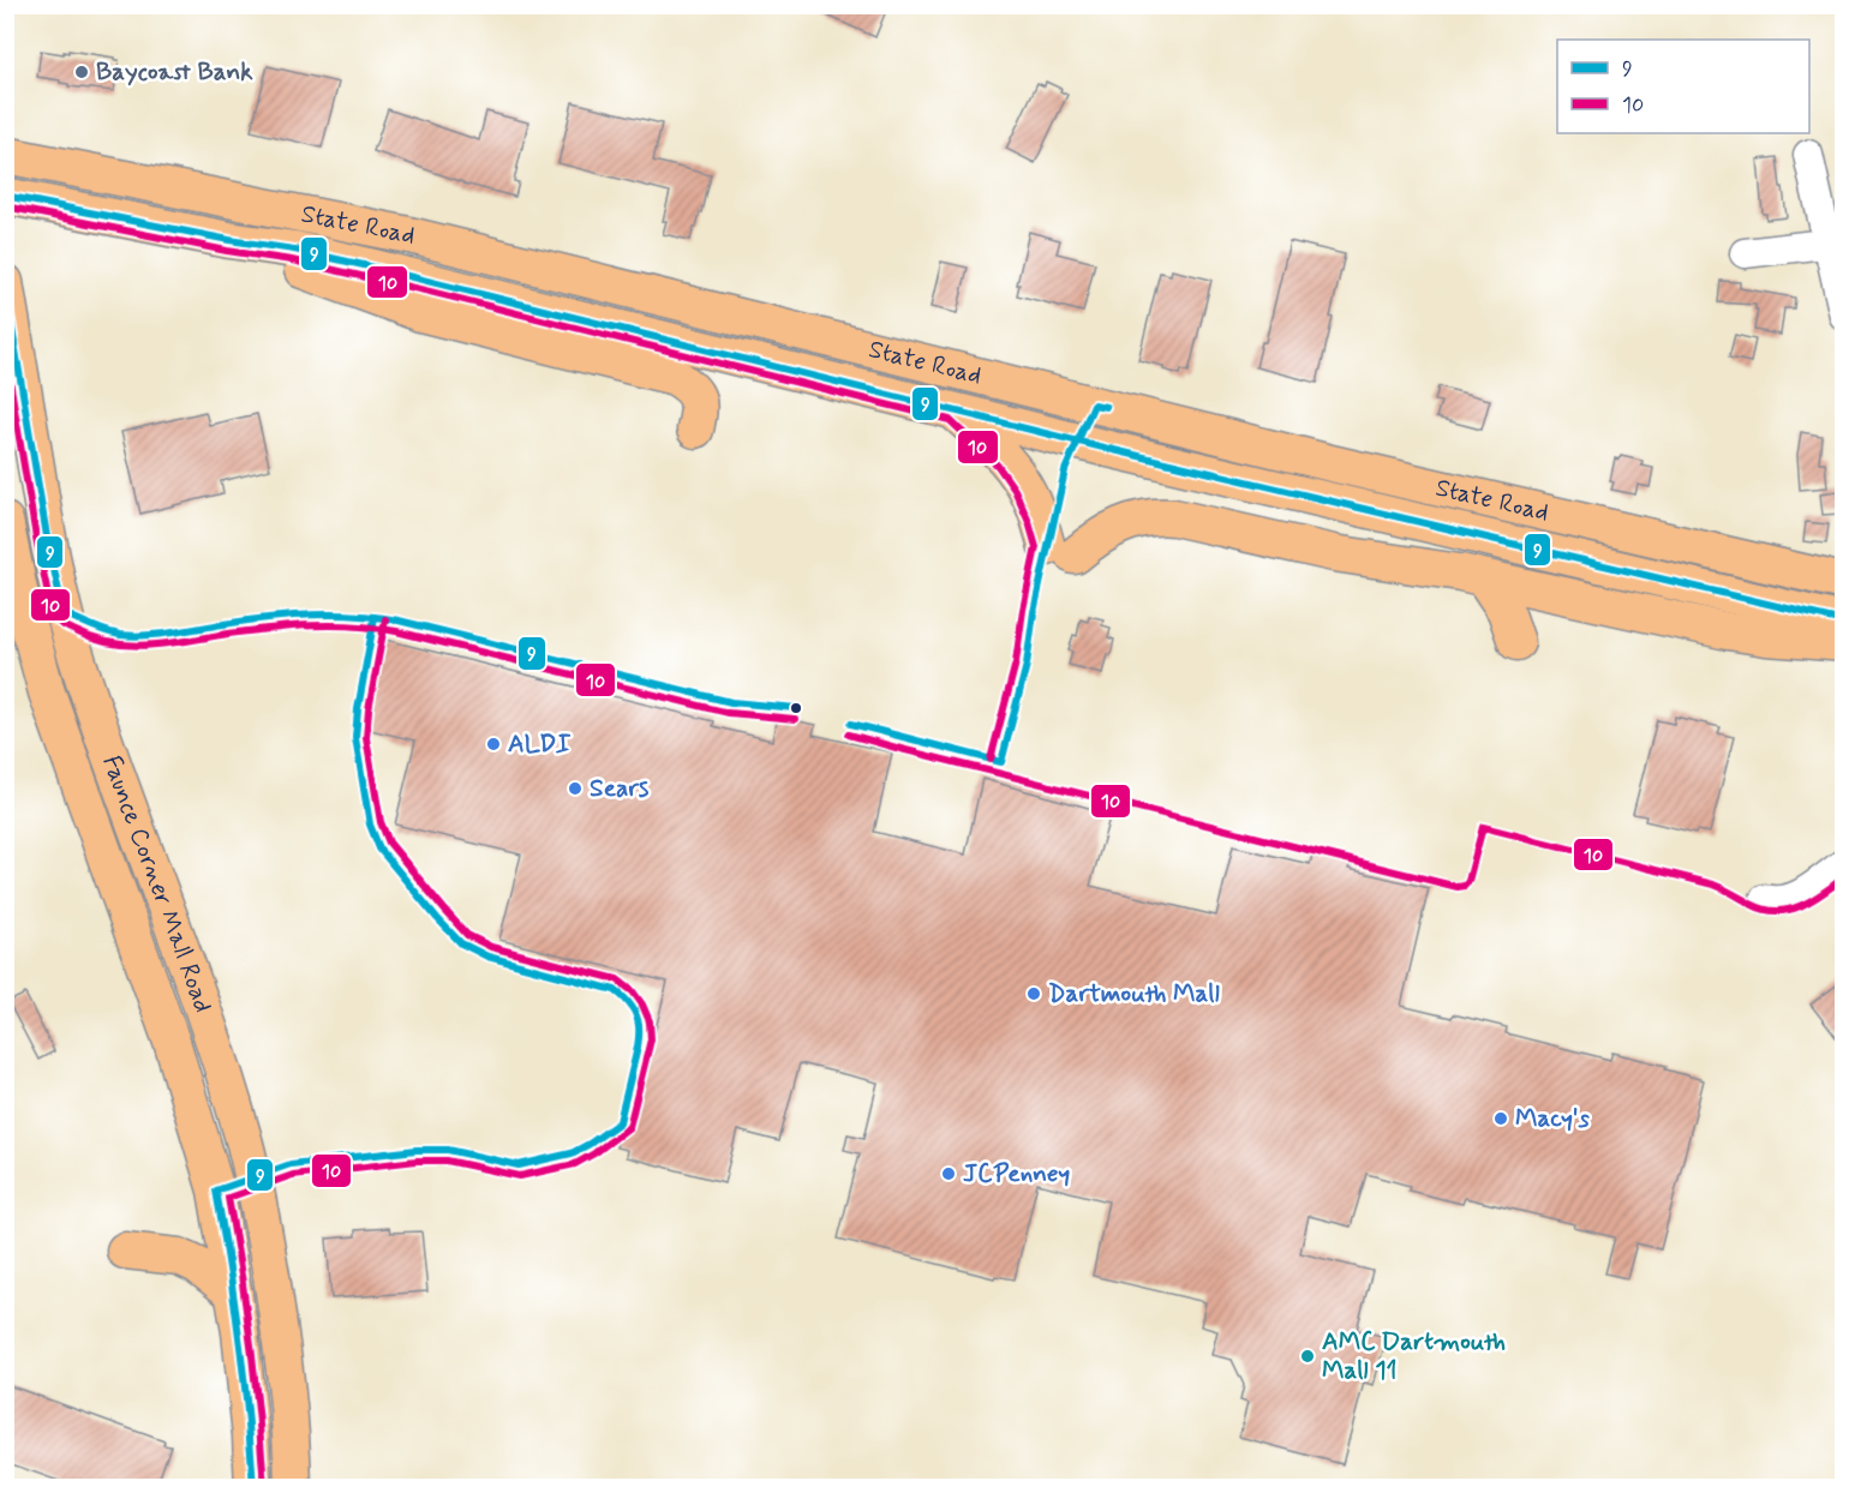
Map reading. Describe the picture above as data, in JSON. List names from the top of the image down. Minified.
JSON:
{"streets":{"main road":["State Road","Faunce Corner Mall Road"]},"places":["Baycoast Bank","ALDI","Sears","Dartmouth Mall","Macy's","JCPenney","AMC Dartmouth Mall 11"],"lines":["transit line 9","transit line 10"],"legend":["9","10"]}
